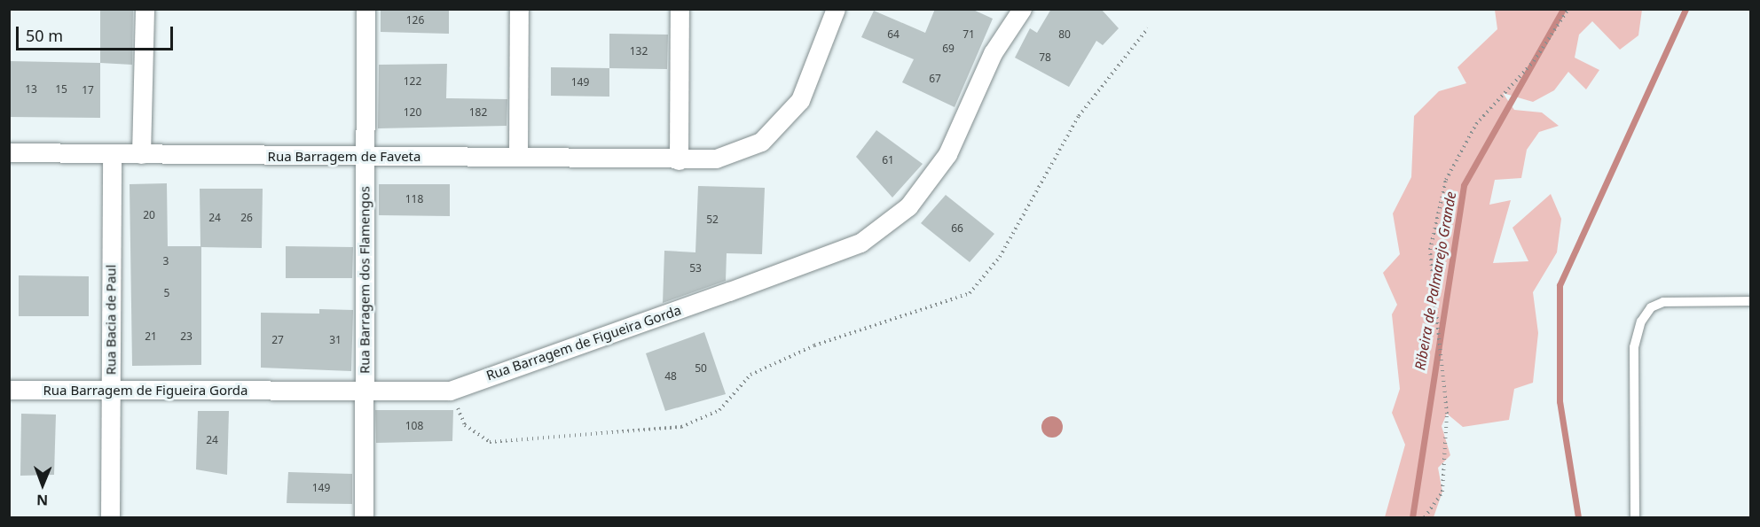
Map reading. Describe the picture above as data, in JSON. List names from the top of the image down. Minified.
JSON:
{"streets":{"street":["Rua Barragem de Faveta","Rua Barragem dos Flamengos","Rua Bacia de Paul","Rua Barragem de Figueira Gorda"]},"crossings":[["Rua Barragem de Faveta","Rua Barragem dos Flamengos"],["Rua Barragem de Faveta","Rua Bacia de Paul"],["Rua Barragem dos Flamengos","Rua Barragem de Figueira Gorda"],["Rua Bacia de Paul","Rua Barragem de Figueira Gorda"]],"water":["Ribeira de Palmarejo Grande"],"house_numbers":["126","64","71","80","69","132","78","67","122","149","13","15","17","120","182","61","118","20","24","26","52","66","3","53","5","21","23","27","31","50","48","108","24","149"],"scale_bar":"50 m","north":"bottom"}
